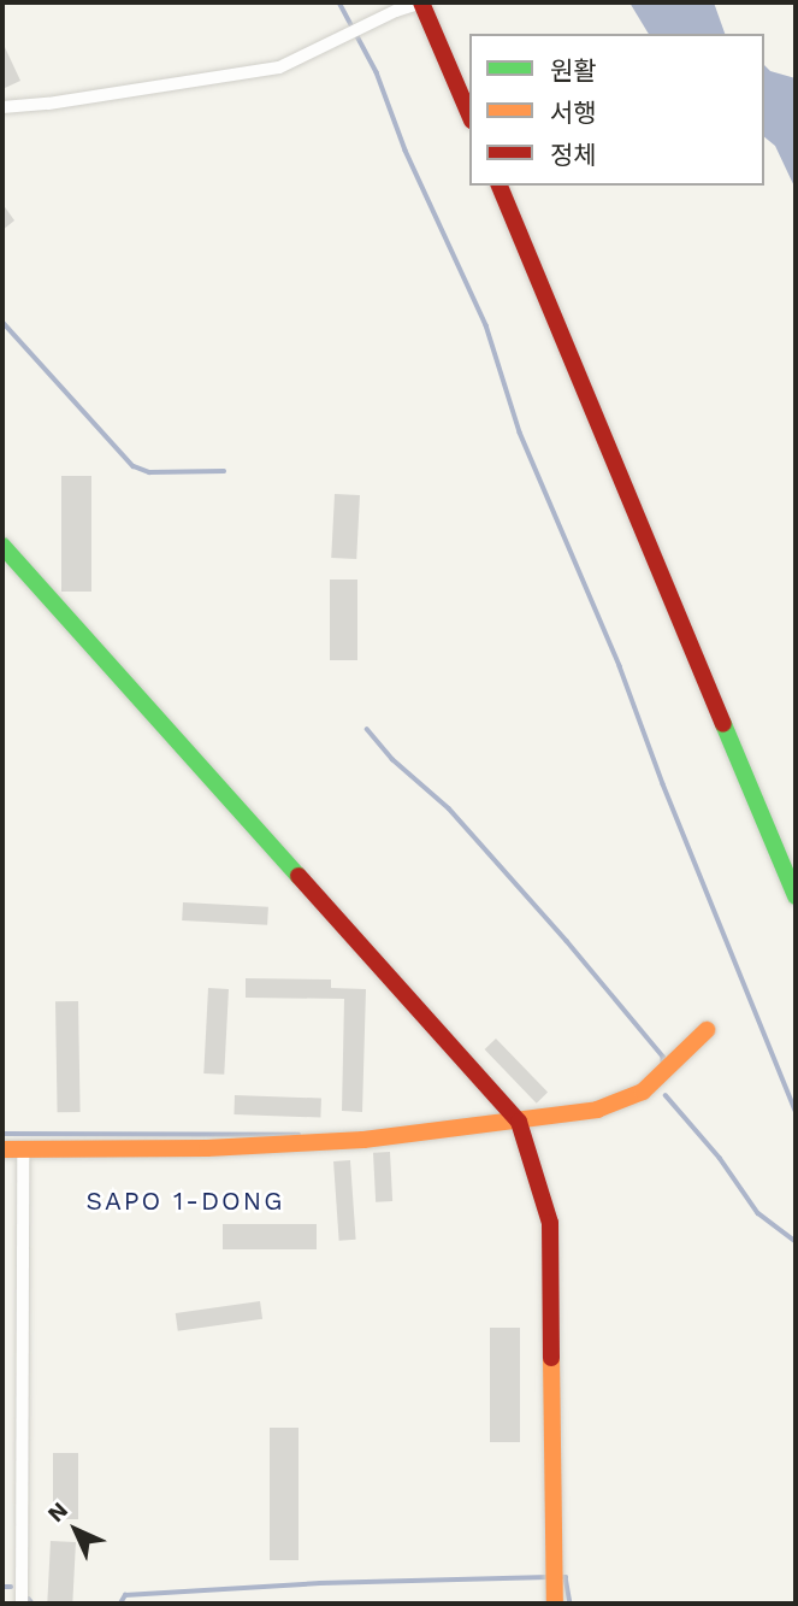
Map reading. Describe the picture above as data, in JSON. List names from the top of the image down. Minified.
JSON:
{"districts":["SAPO 1-DONG"],"legend":["원활","서행","정체"],"north":"top left"}
